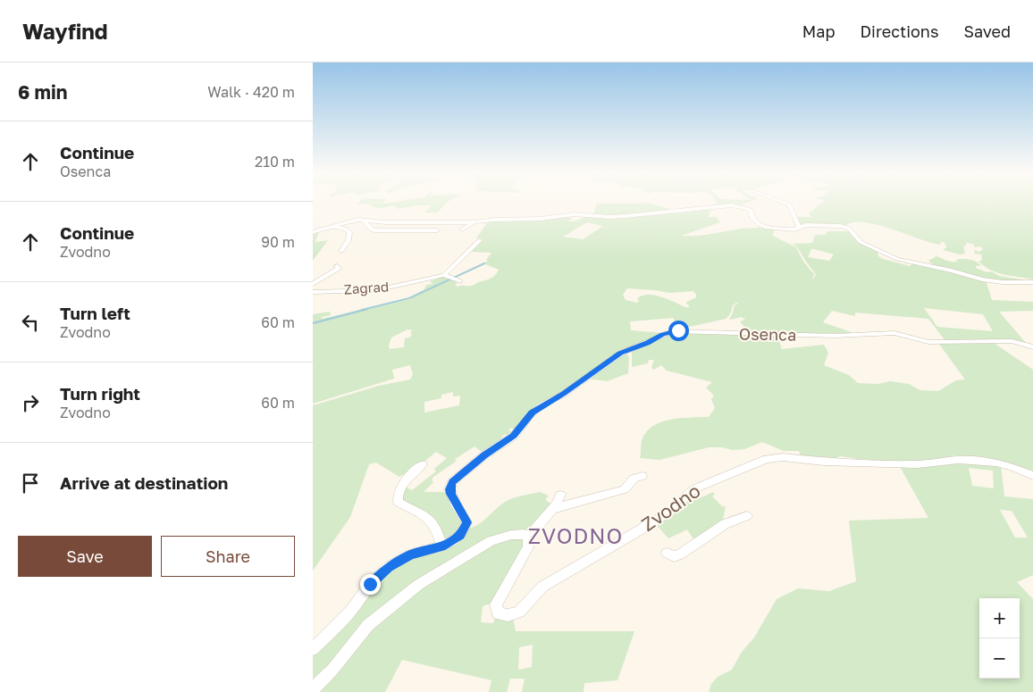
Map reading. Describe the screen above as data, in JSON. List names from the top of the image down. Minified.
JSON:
{"streets":{"street":["Zagrad","Osenca","Zvodno"]},"districts":["ZVODNO"],"page":{"header":"Wayfind","nav":["Map","Directions","Saved"],"heading":["6 min","Walk · 420 m"],"list":[["Continue","Osenca","210 m"],["Continue","Zvodno","90 m"],["Turn left","Zvodno","60 m"],["Turn right","Zvodno","60 m"],"Arrive at destination"],"buttons":["Save","Share"],"map_buttons":["+","−"]}}
